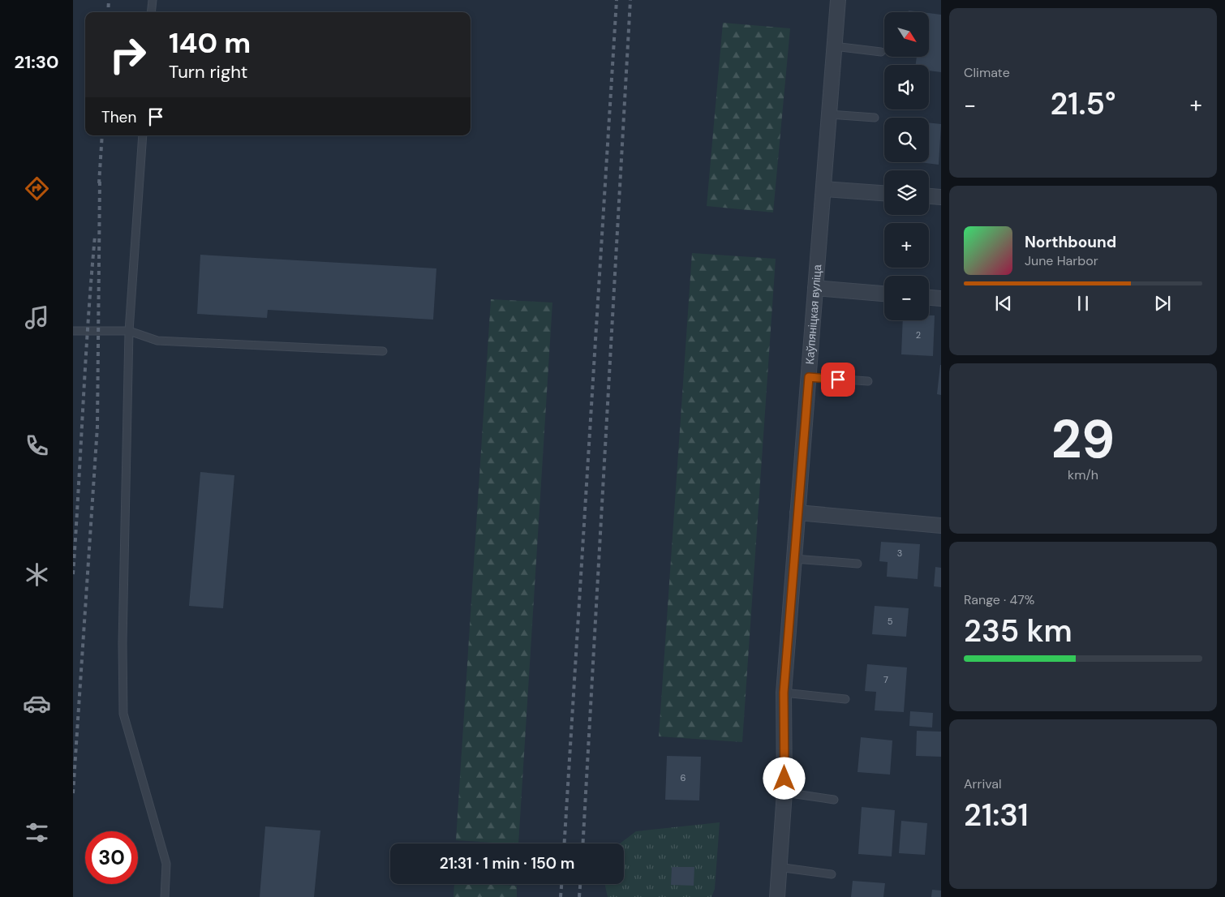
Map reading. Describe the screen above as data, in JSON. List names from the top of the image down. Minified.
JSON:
{"streets":{"street":["Каўпяніцкая вуліца"]},"house_numbers":["2","3","5","7","6"],"north":"bottom right","page":{"tabs":"21:30","tile":["Climate",["29","km/h"],["Range · 47%","235 km"],["Arrival","21:31"]],"map_buttons":["+","−"],"turn":["140 m","Turn right"],"heat":["−","21.5°","+"],"then":"Then","song":["Northbound","June Harbor"],"limit":"30","trip":"21:31 · 1 min · 150 m"}}
